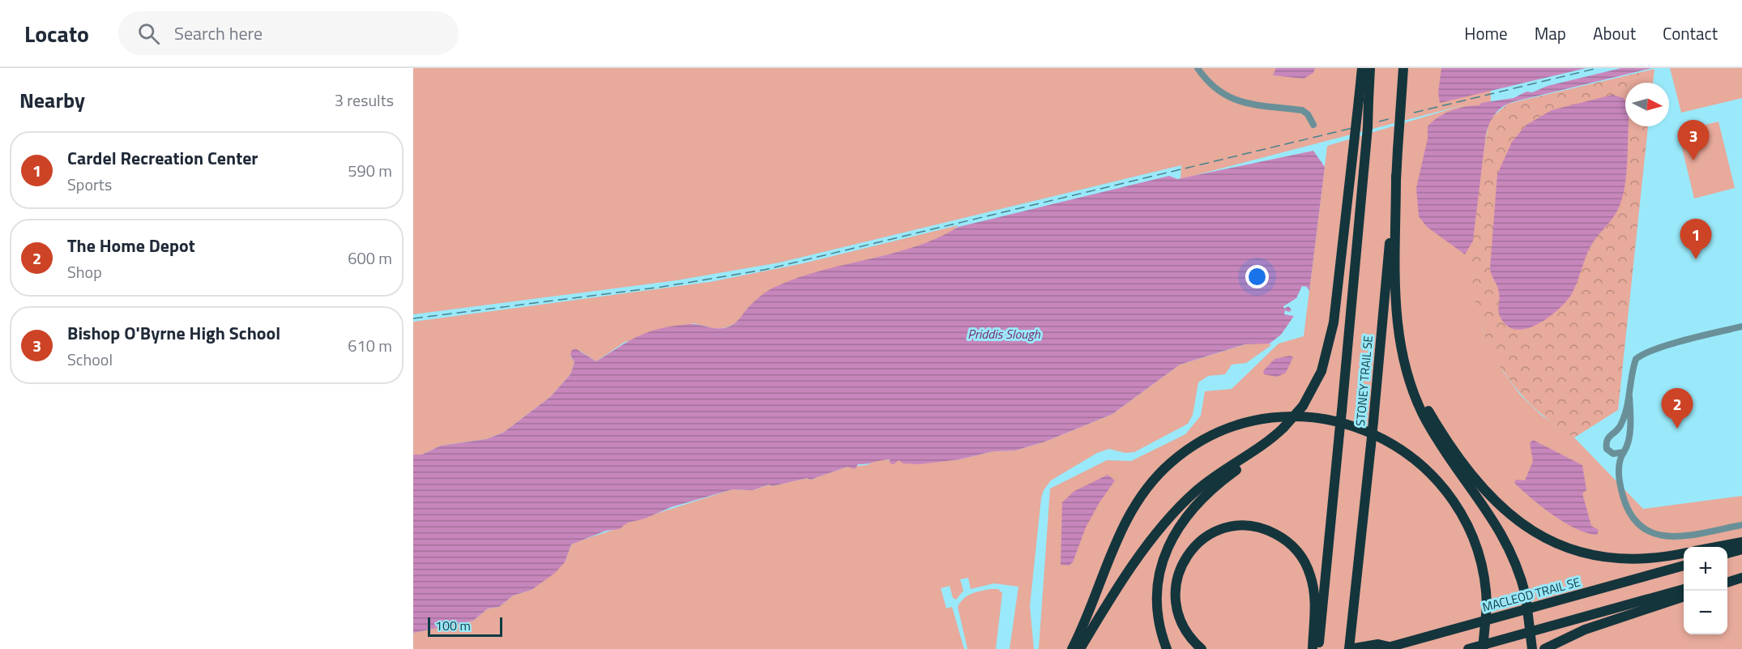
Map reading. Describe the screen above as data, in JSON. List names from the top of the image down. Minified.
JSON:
{"streets":{"highway":["STONEY TRAIL SE","MACLEOD TRAIL SE"]},"crossings":[["STONEY TRAIL SE","MACLEOD TRAIL SE"]],"water":["Priddis Slough"],"scale_bar":"100 m","north":"right","page":{"header":"Locato","search":"Search here","nav":["Home","Map","About","Contact"],"heading":["Nearby","3 results"],"pins":["3","1","2"],"list":[{"mark":"1","name":"Cardel Recreation Center","note":"Sports","value":"590 m"},{"mark":"2","name":"The Home Depot","note":"Shop","value":"600 m"},{"mark":"3","name":"Bishop O'Byrne High School","note":"School","value":"610 m"}],"map_buttons":["+","−"],"scale":"100 m"}}
